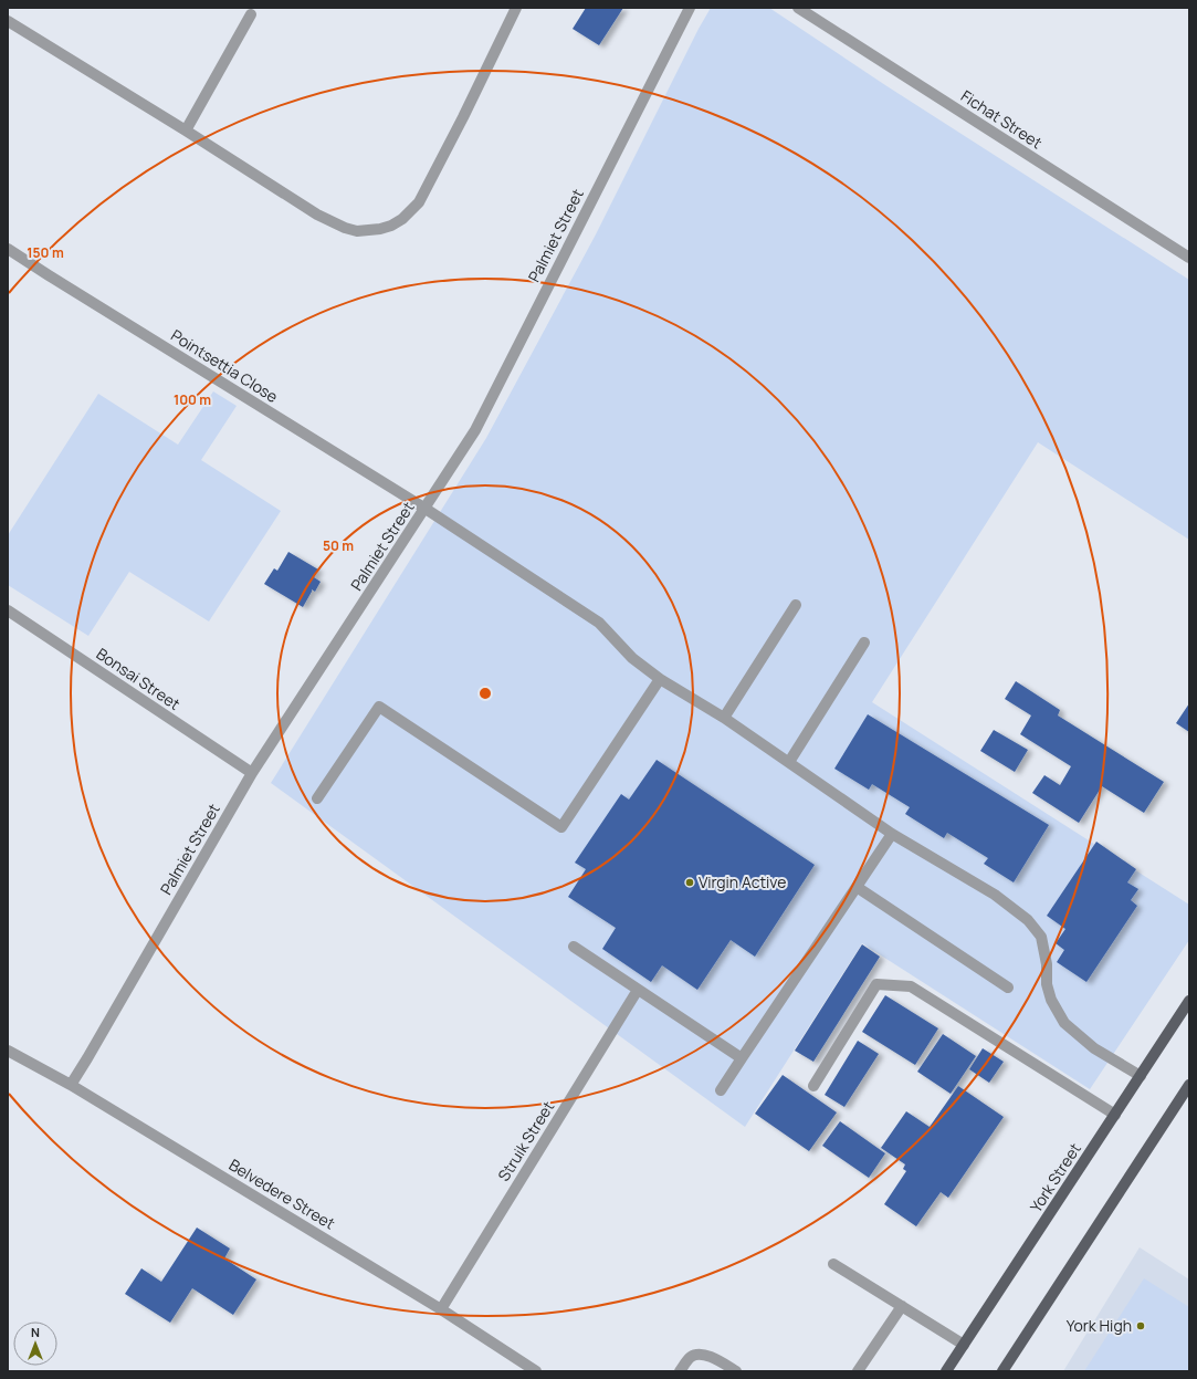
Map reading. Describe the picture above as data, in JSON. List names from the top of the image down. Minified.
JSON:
{"streets":{"main road":["York Street"],"street":["Fichat Street","Palmiet Street","Pointsettia Close","Bonsai Street","Struik Street","Belvedere Street"]},"crossings":[["Palmiet Street","Pointsettia Close"],["Palmiet Street","Bonsai Street"],["Palmiet Street","Belvedere Street"],["Pointsettia Close","York Street"],["Struik Street","Belvedere Street"]],"places":["Virgin Active","York High"],"north":"top","rings":["150 m","100 m","50 m"]}
